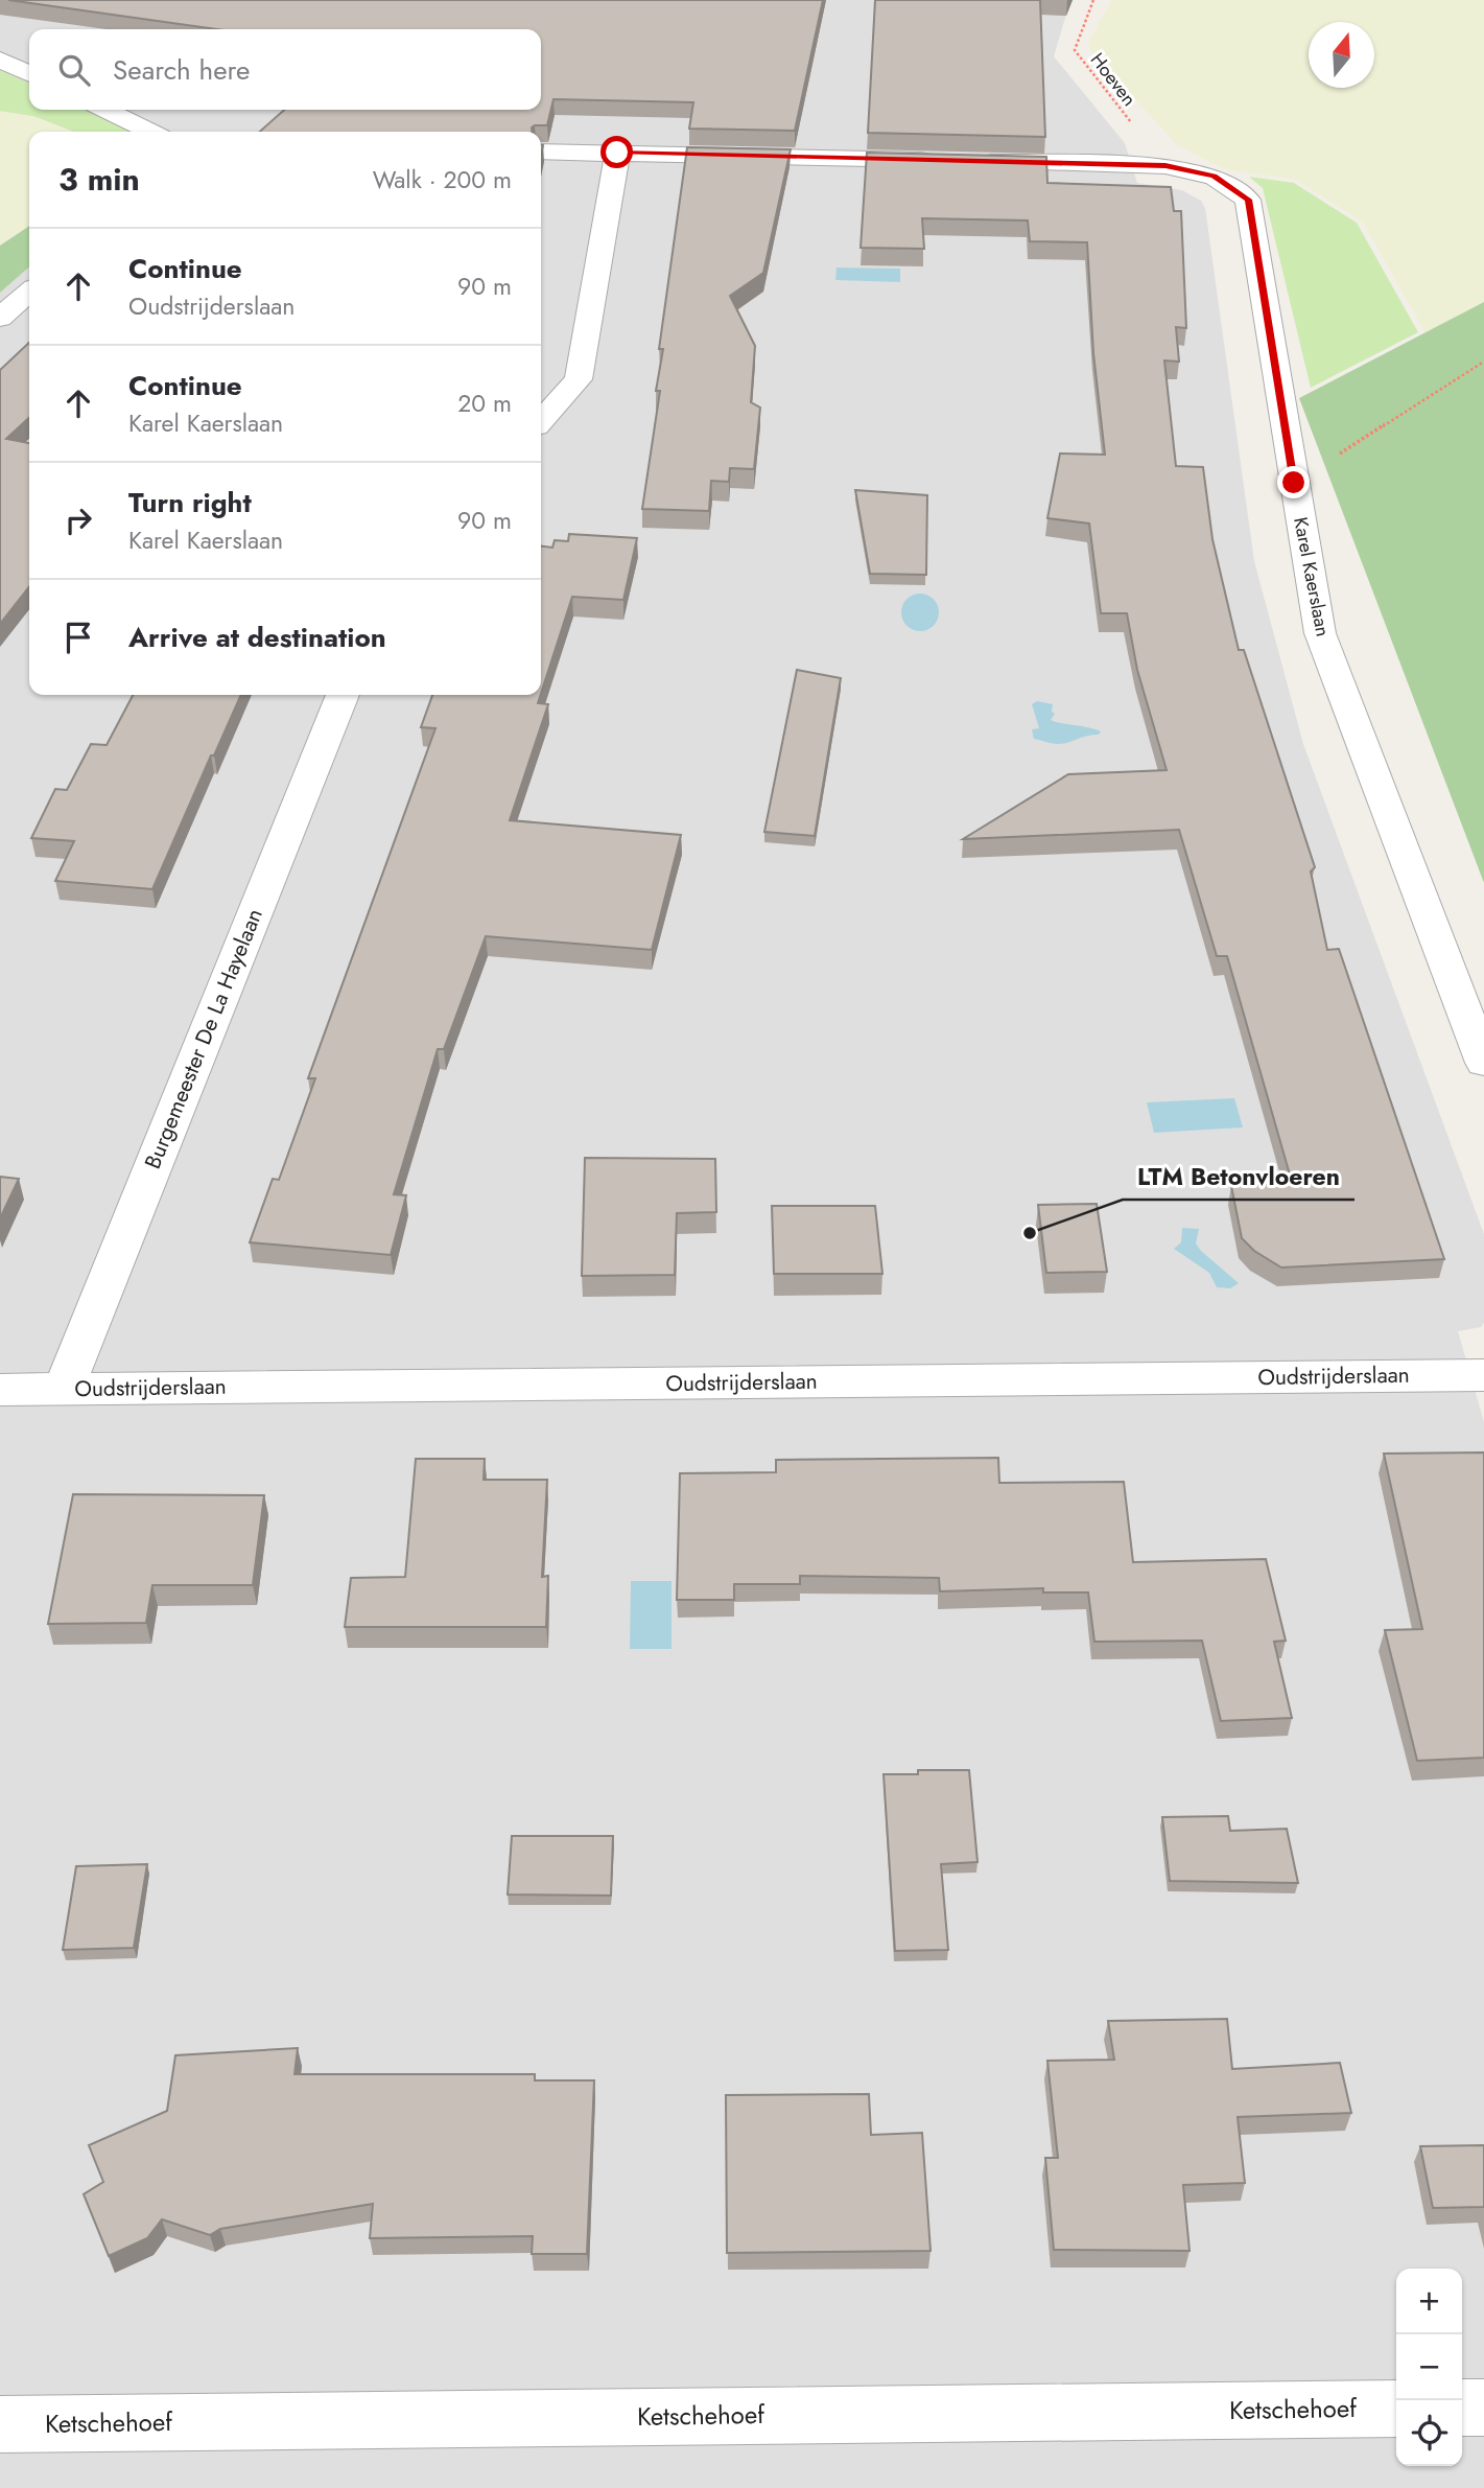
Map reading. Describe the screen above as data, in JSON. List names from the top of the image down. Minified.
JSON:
{"streets":{"street":["Karel Kaerslaan","Burgemeester De La Hayelaan","Oudstrijderslaan","Ketschehoef"],"path":["Hoeven"]},"crossings":[["Hoeven","Karel Kaerslaan"],["Burgemeester De La Hayelaan","Oudstrijderslaan"]],"places":["LTM Betonvloeren"],"north":"top","page":{"search":"Search here","heading":["3 min","Walk · 200 m"],"list":[["Continue","Oudstrijderslaan","90 m"],["Continue","Karel Kaerslaan","20 m"],["Turn right","Karel Kaerslaan","90 m"],"Arrive at destination"],"map_buttons":["+","−"]}}
